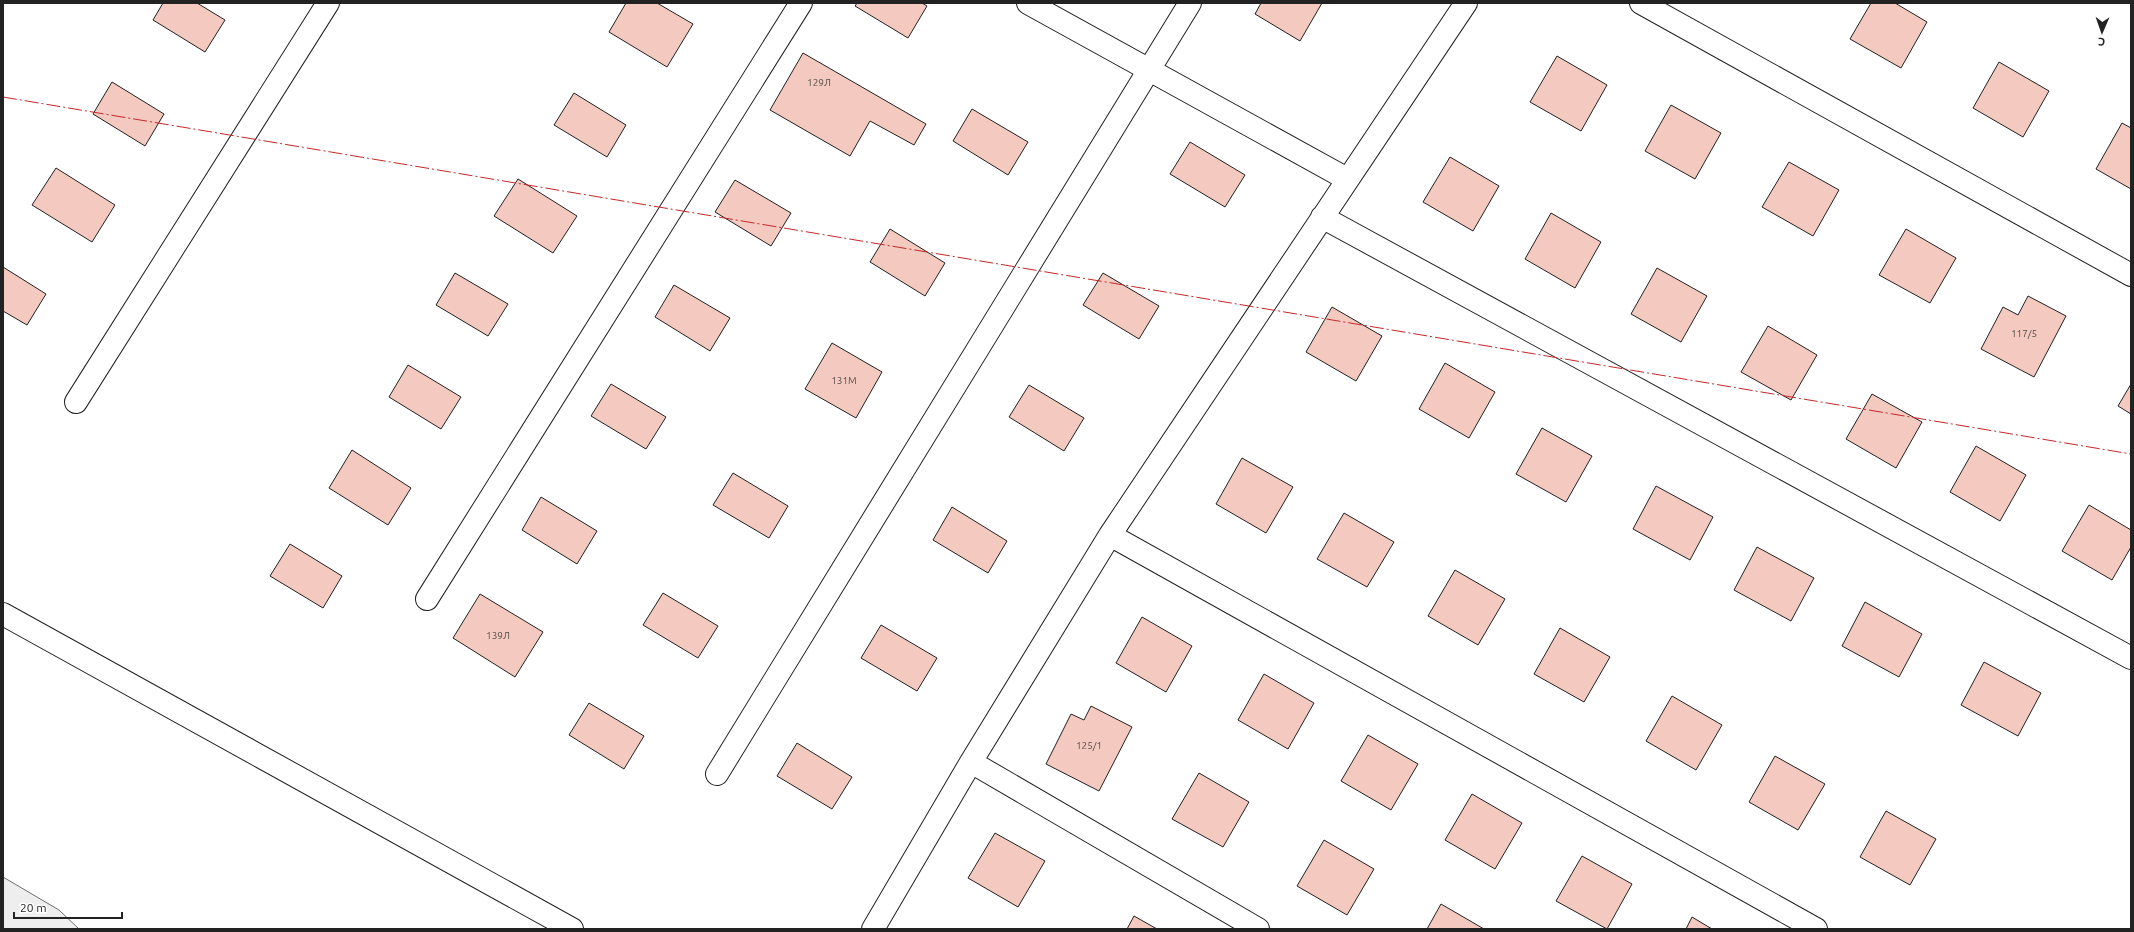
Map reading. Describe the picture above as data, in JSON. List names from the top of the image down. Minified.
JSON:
{"house_numbers":["129Л","117/5","131М","139Л","125/1"],"scale_bar":"20 m","north":"bottom"}
